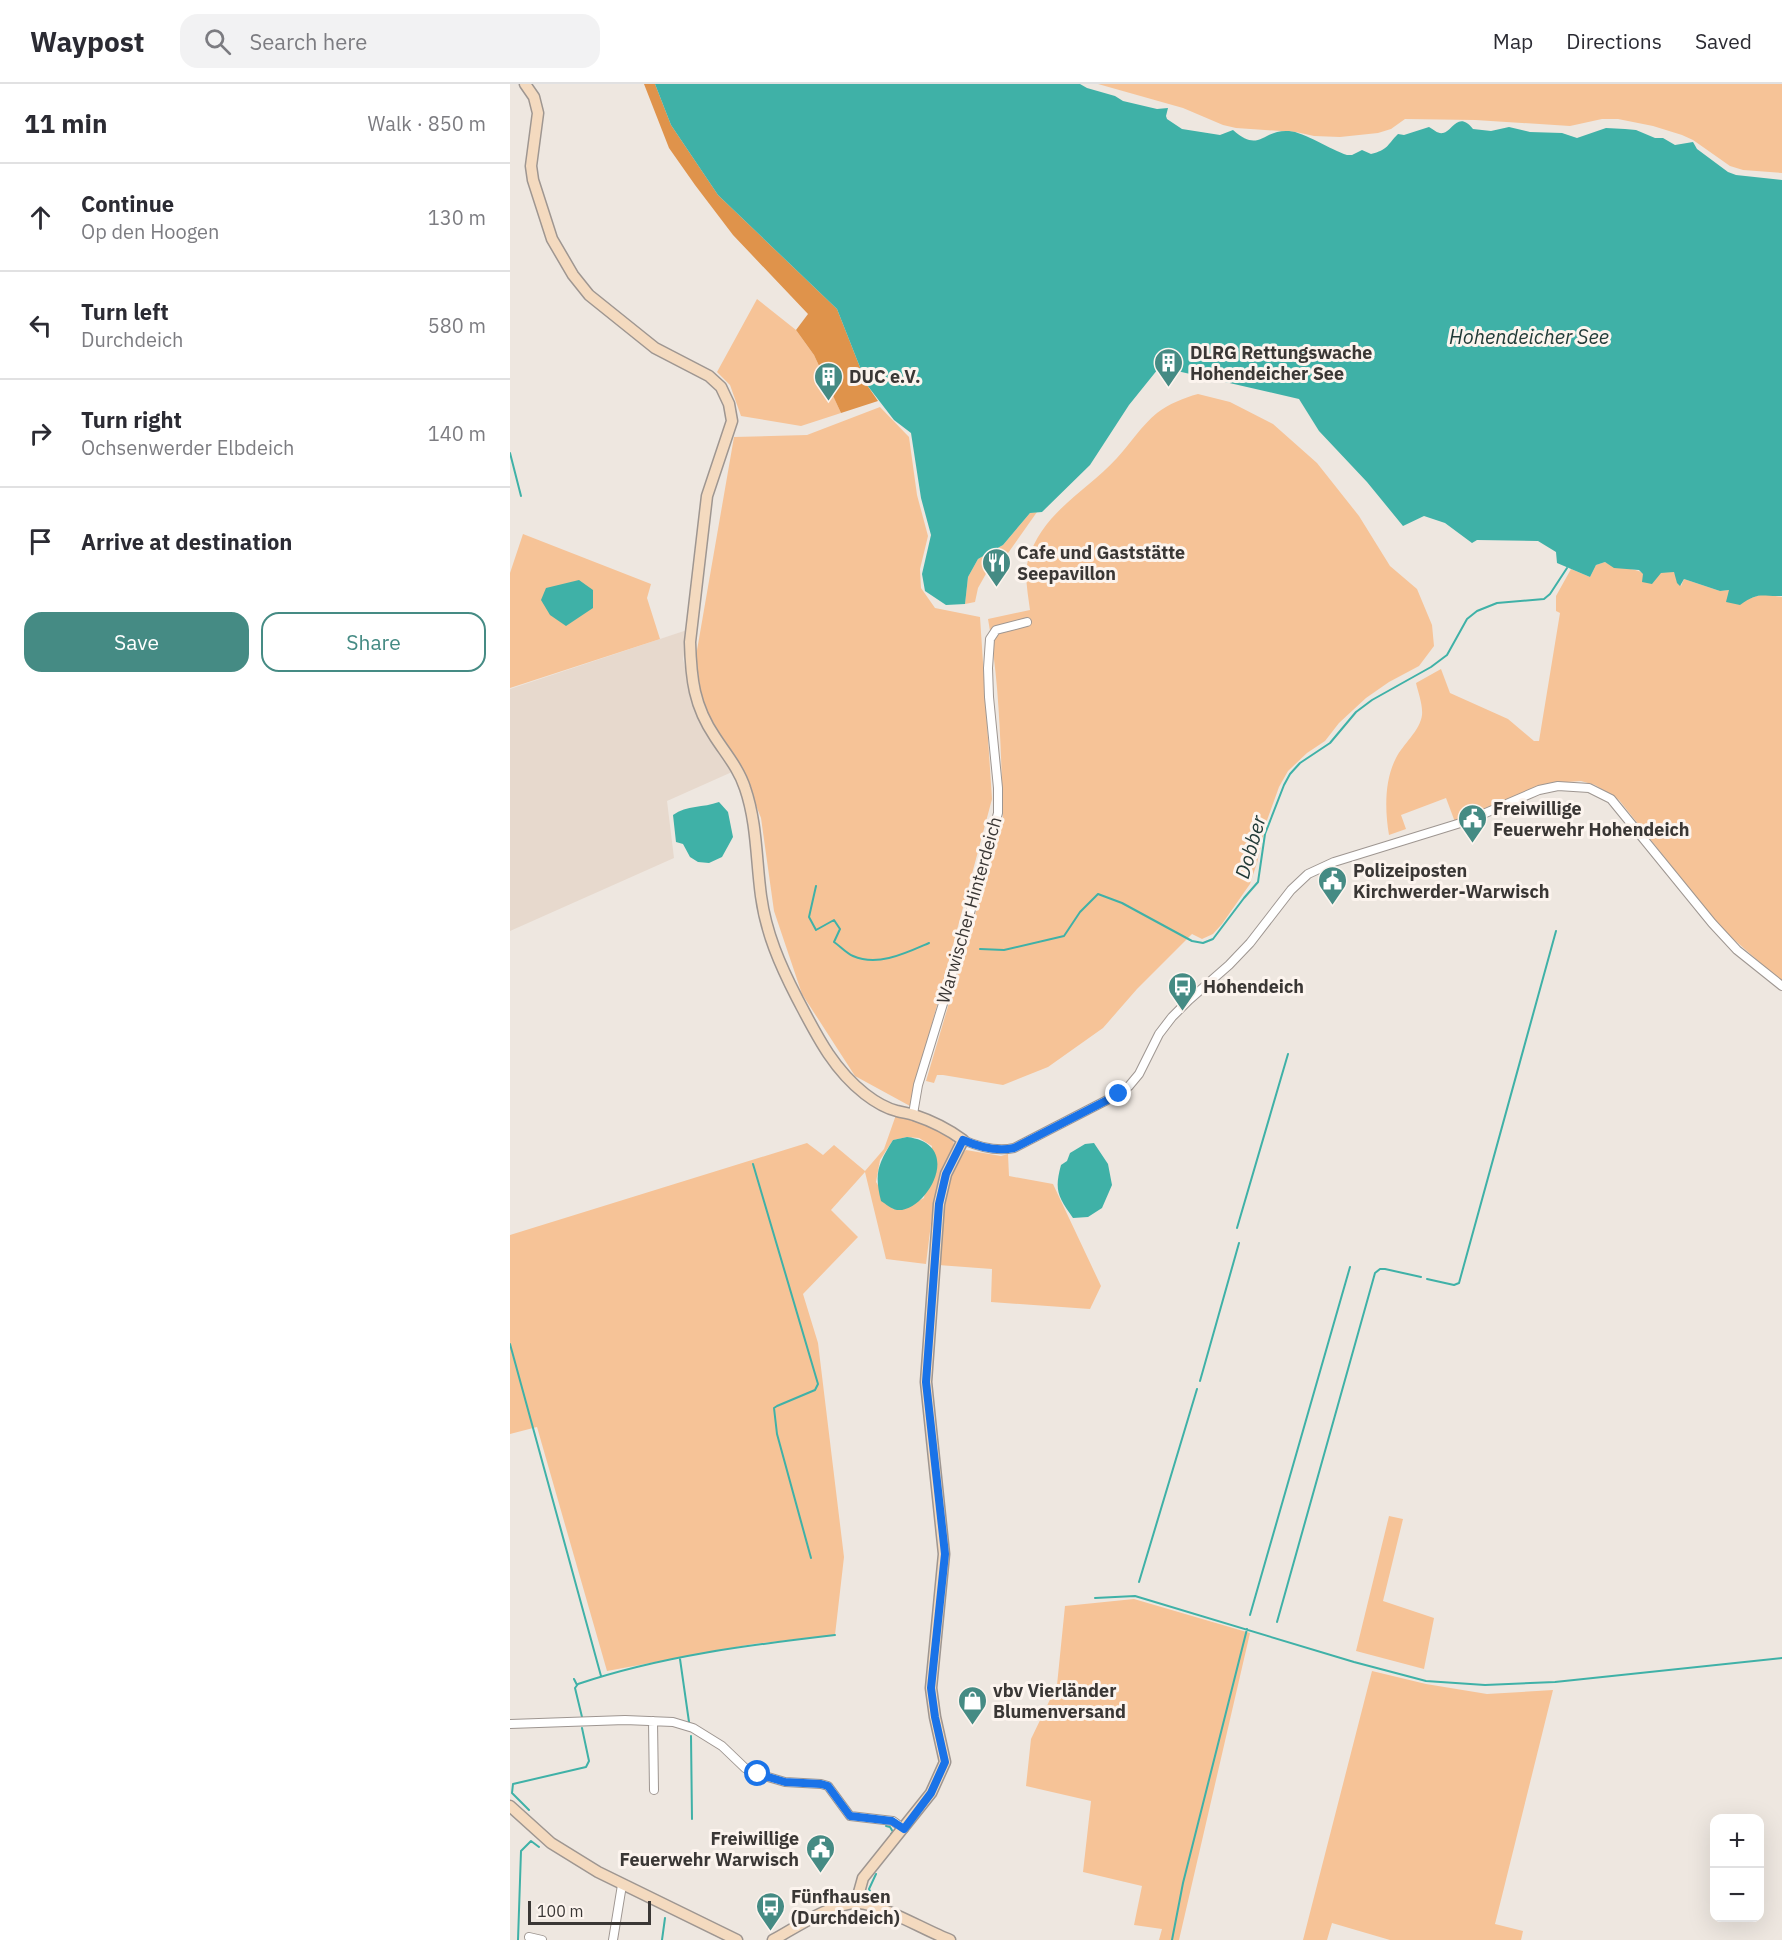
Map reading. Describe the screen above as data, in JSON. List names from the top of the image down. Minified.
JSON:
{"streets":{"street":["Warwischer Hinterdeich"]},"water":["Hohendeicher See","Dobber"],"places":{"building":["DLRG Rettungswache Hohendeicher See","DUC e.V."],"restaurant":["Cafe und Gaststätte Seepavillon"],"public building":["Freiwillige Feuerwehr Hohendeich","Polizeiposten Kirchwerder-Warwisch","Freiwillige Feuerwehr Warwisch"],"bus stop":["Hohendeich","Fünfhausen (Durchdeich)"],"shop":["vbv Vierländer Blumenversand"]},"scale_bar":"100 m","page":{"header":"Waypost","search":"Search here","nav":["Map","Directions","Saved"],"heading":["11 min","Walk · 850 m"],"list":[["Continue","Op den Hoogen","130 m"],["Turn left","Durchdeich","580 m"],["Turn right","Ochsenwerder Elbdeich","140 m"],"Arrive at destination"],"buttons":["Save","Share"],"map_buttons":["+","−"],"scale":"100 m"}}
